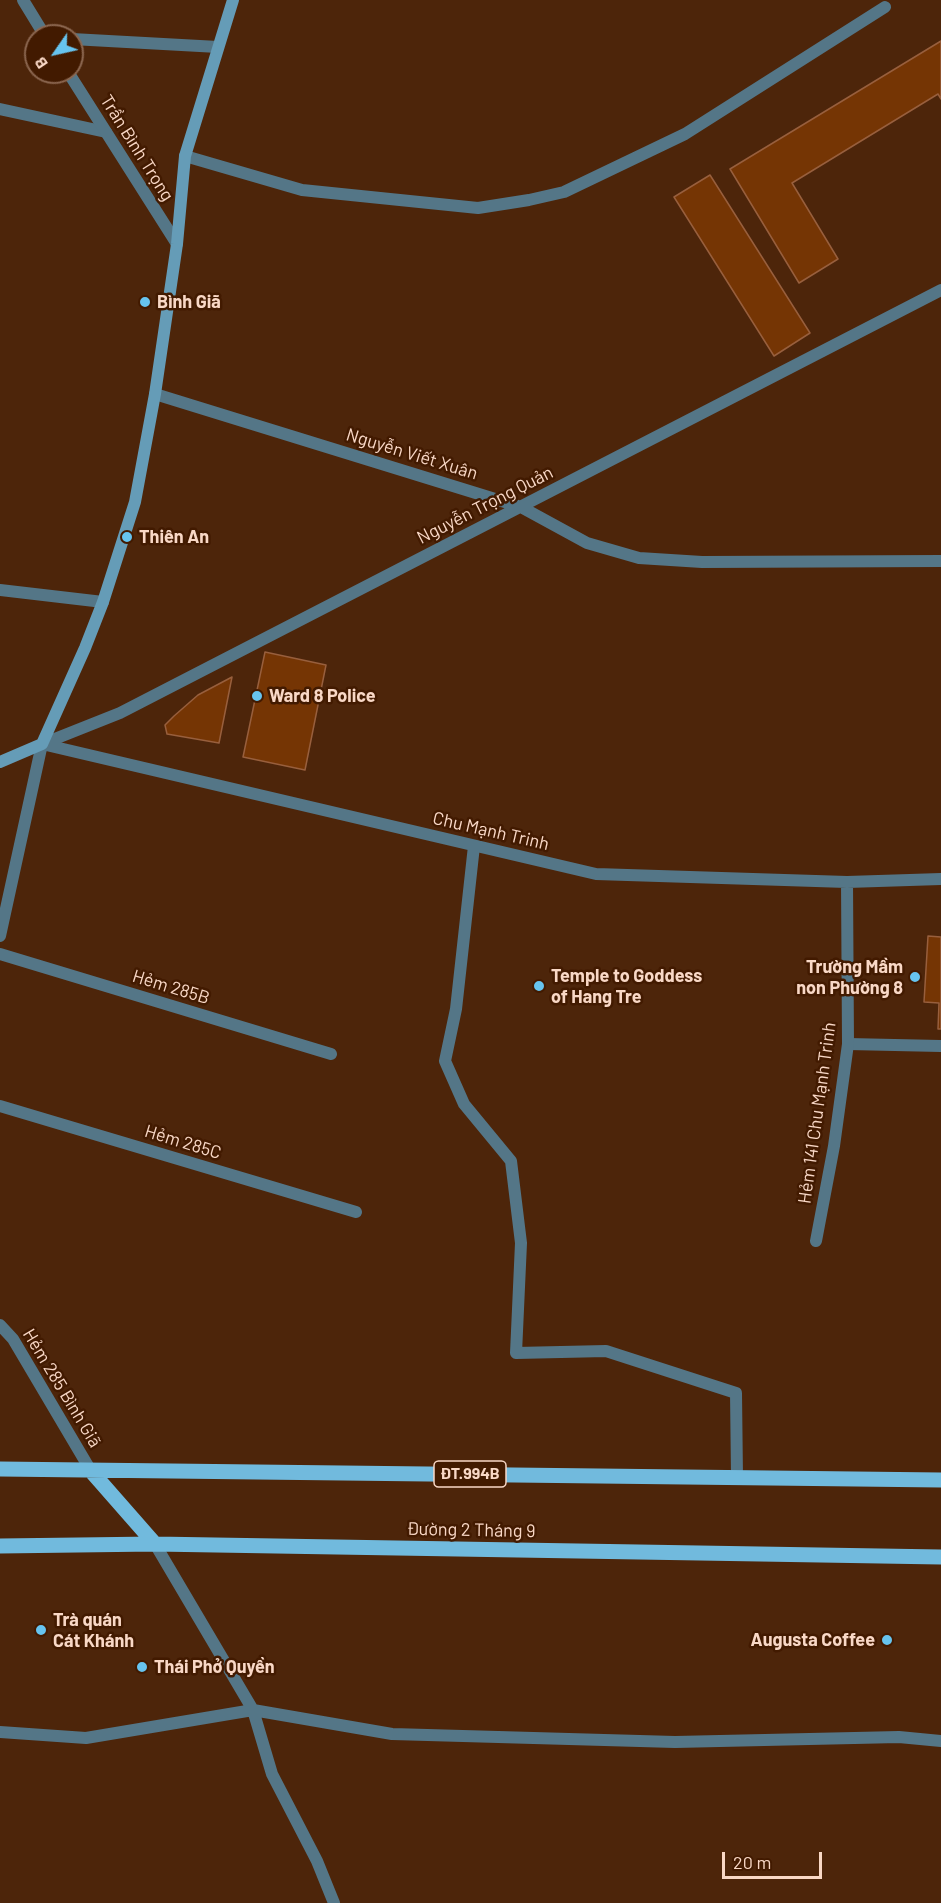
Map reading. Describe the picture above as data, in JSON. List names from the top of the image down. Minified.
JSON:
{"streets":{"main road":["ĐT.994B","Đường 2 Tháng 9"],"street":["Trần Bình Trọng","Nguyễn Viết Xuân","Nguyễn Trọng Quản","Chu Mạnh Trinh","Hẻm 285B","Hẻm 141 Chu Mạnh Trinh","Hẻm 285C","Hẻm 285 Bình Giã"]},"crossings":[["Nguyễn Viết Xuân","Nguyễn Trọng Quản"],["Nguyễn Trọng Quản","Chu Mạnh Trinh"],["Chu Mạnh Trinh","Hẻm 141 Chu Mạnh Trinh"],["Hẻm 285 Bình Giã","ĐT.994B"]],"places":["Bình Giã","Thiên An","Ward 8 Police","Trường Mầm non Phường 8","Temple to Goddess of Hang Tre","Trà quán Cát Khánh","Augusta Coffee","Thái Phở Quyền"],"scale_bar":"20 m","north":"bottom left"}
